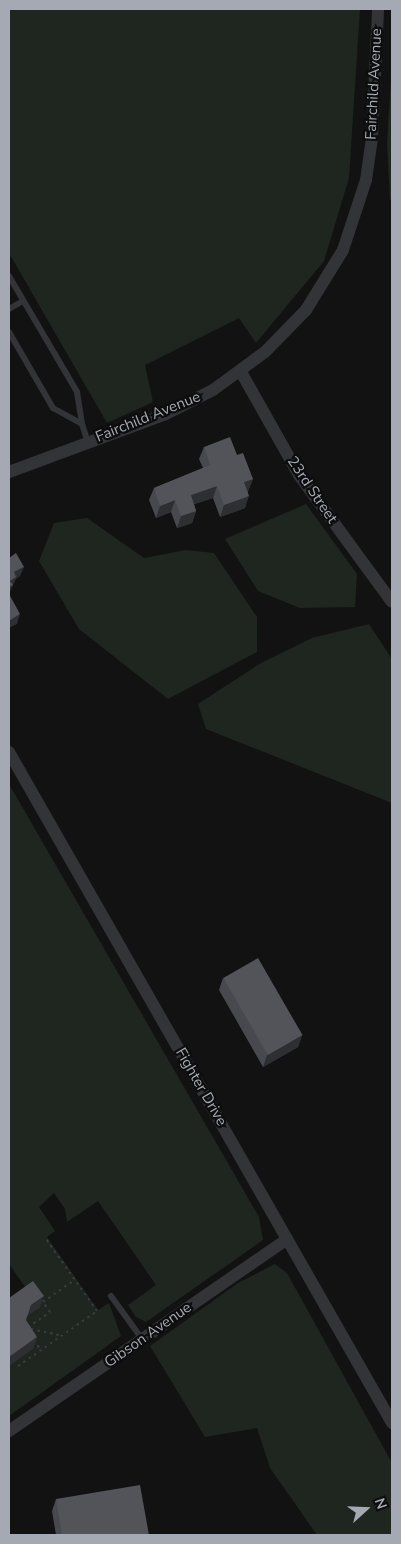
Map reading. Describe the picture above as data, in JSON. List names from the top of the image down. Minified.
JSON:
{"streets":{"street":["Fairchild Avenue","23rd Street","Fighter Drive","Gibson Avenue"]},"crossings":[["Fairchild Avenue","23rd Street"],["Fighter Drive","Gibson Avenue"]],"north":"right"}
